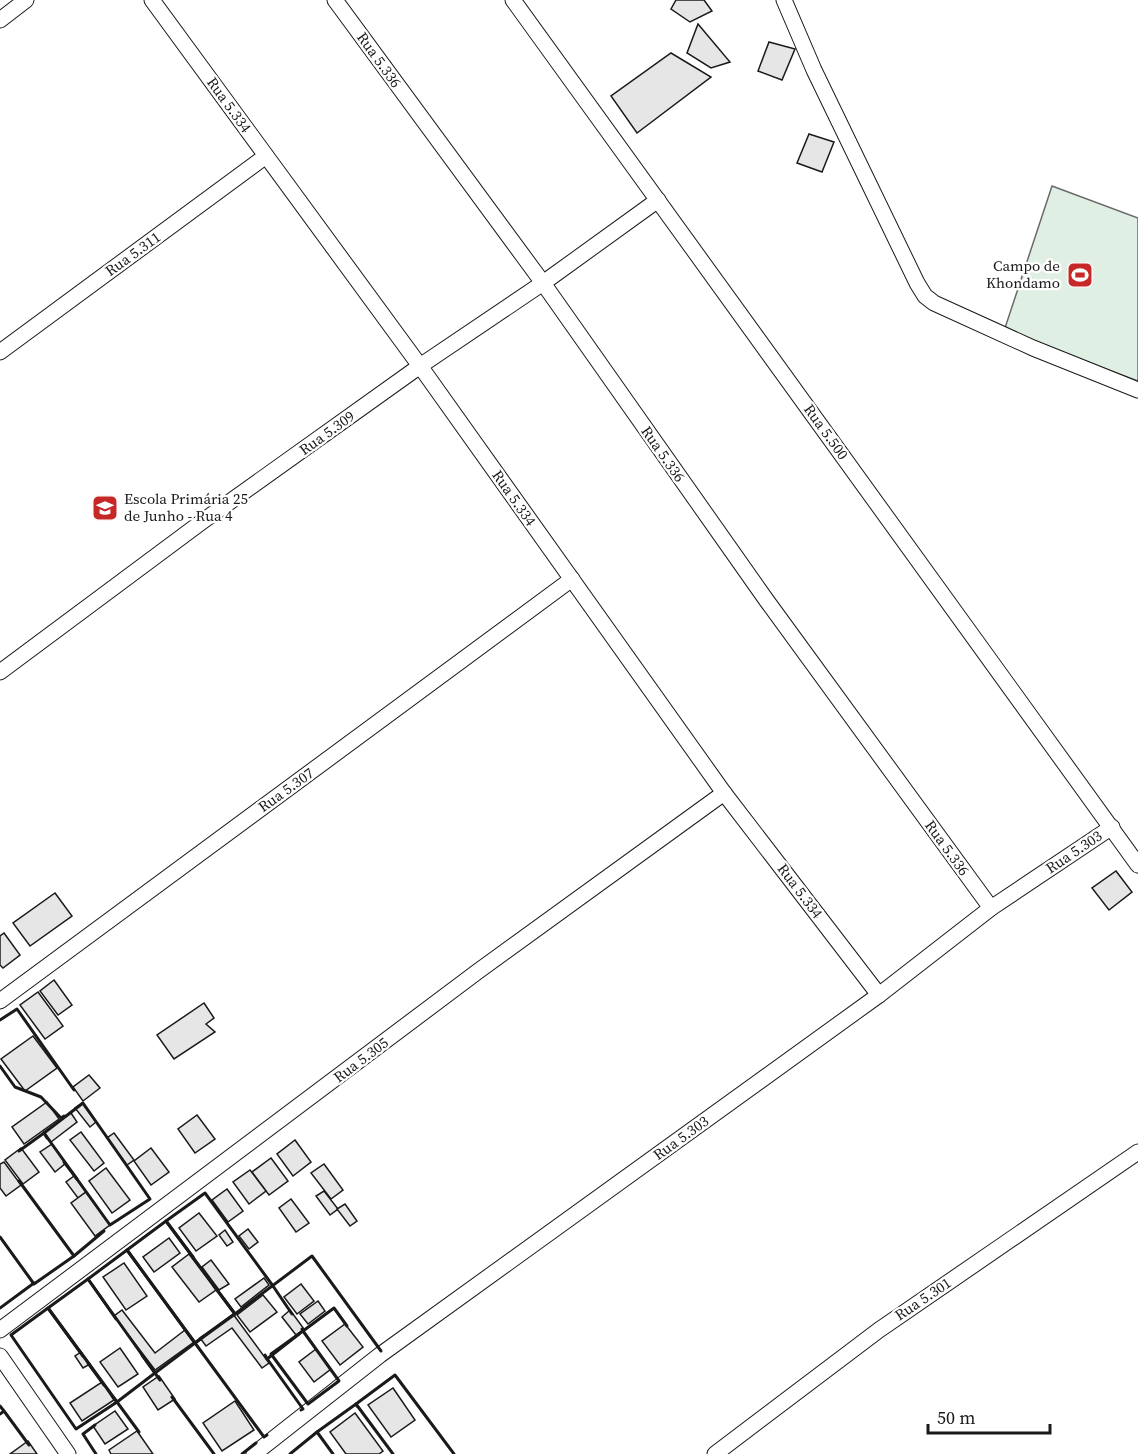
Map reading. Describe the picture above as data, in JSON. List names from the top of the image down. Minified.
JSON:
{"streets":{"street":["Rua 5.336","Rua 5.334","Rua 5.311","Rua 5.500","Rua 5.309","Rua 5.307","Rua 5.303","Rua 5.305","Rua 5.301"]},"crossings":[["Rua 5.336","Rua 5.309"],["Rua 5.336","Rua 5.303"],["Rua 5.334","Rua 5.311"],["Rua 5.334","Rua 5.309"],["Rua 5.334","Rua 5.307"],["Rua 5.334","Rua 5.303"],["Rua 5.334","Rua 5.305"],["Rua 5.500","Rua 5.309"],["Rua 5.500","Rua 5.303"]],"places":{"sports":["Campo de Khondamo"],"school or university":["Escola Primária 25 de Junho - Rua 4"]},"scale_bar":"50 m"}
